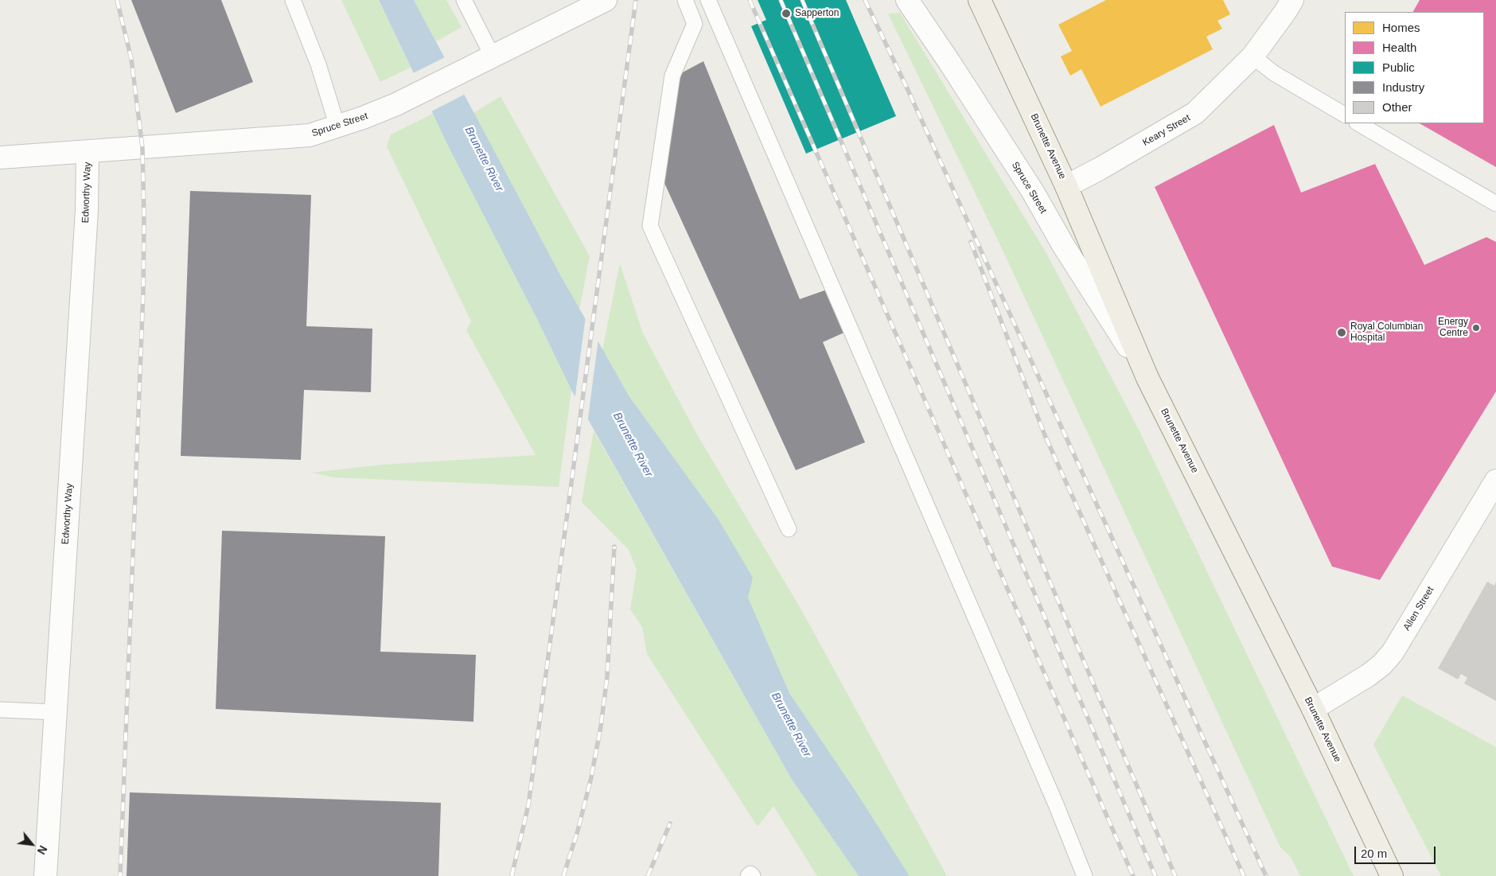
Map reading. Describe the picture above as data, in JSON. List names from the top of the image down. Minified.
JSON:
{"streets":{"main road":["Brunette Avenue"],"street":["Spruce Street","Keary Street","Edworthy Way","Allen Street"]},"crossings":[["Spruce Street","Brunette Avenue"],["Spruce Street","Edworthy Way"],["Keary Street","Brunette Avenue"],["Brunette Avenue","Allen Street"]],"water":["Brunette River"],"places":["Sapperton","Energy Centre","Royal Columbian Hospital"],"legend":["Homes","Health","Public","Industry","Other"],"scale_bar":"20 m","north":"bottom right"}
